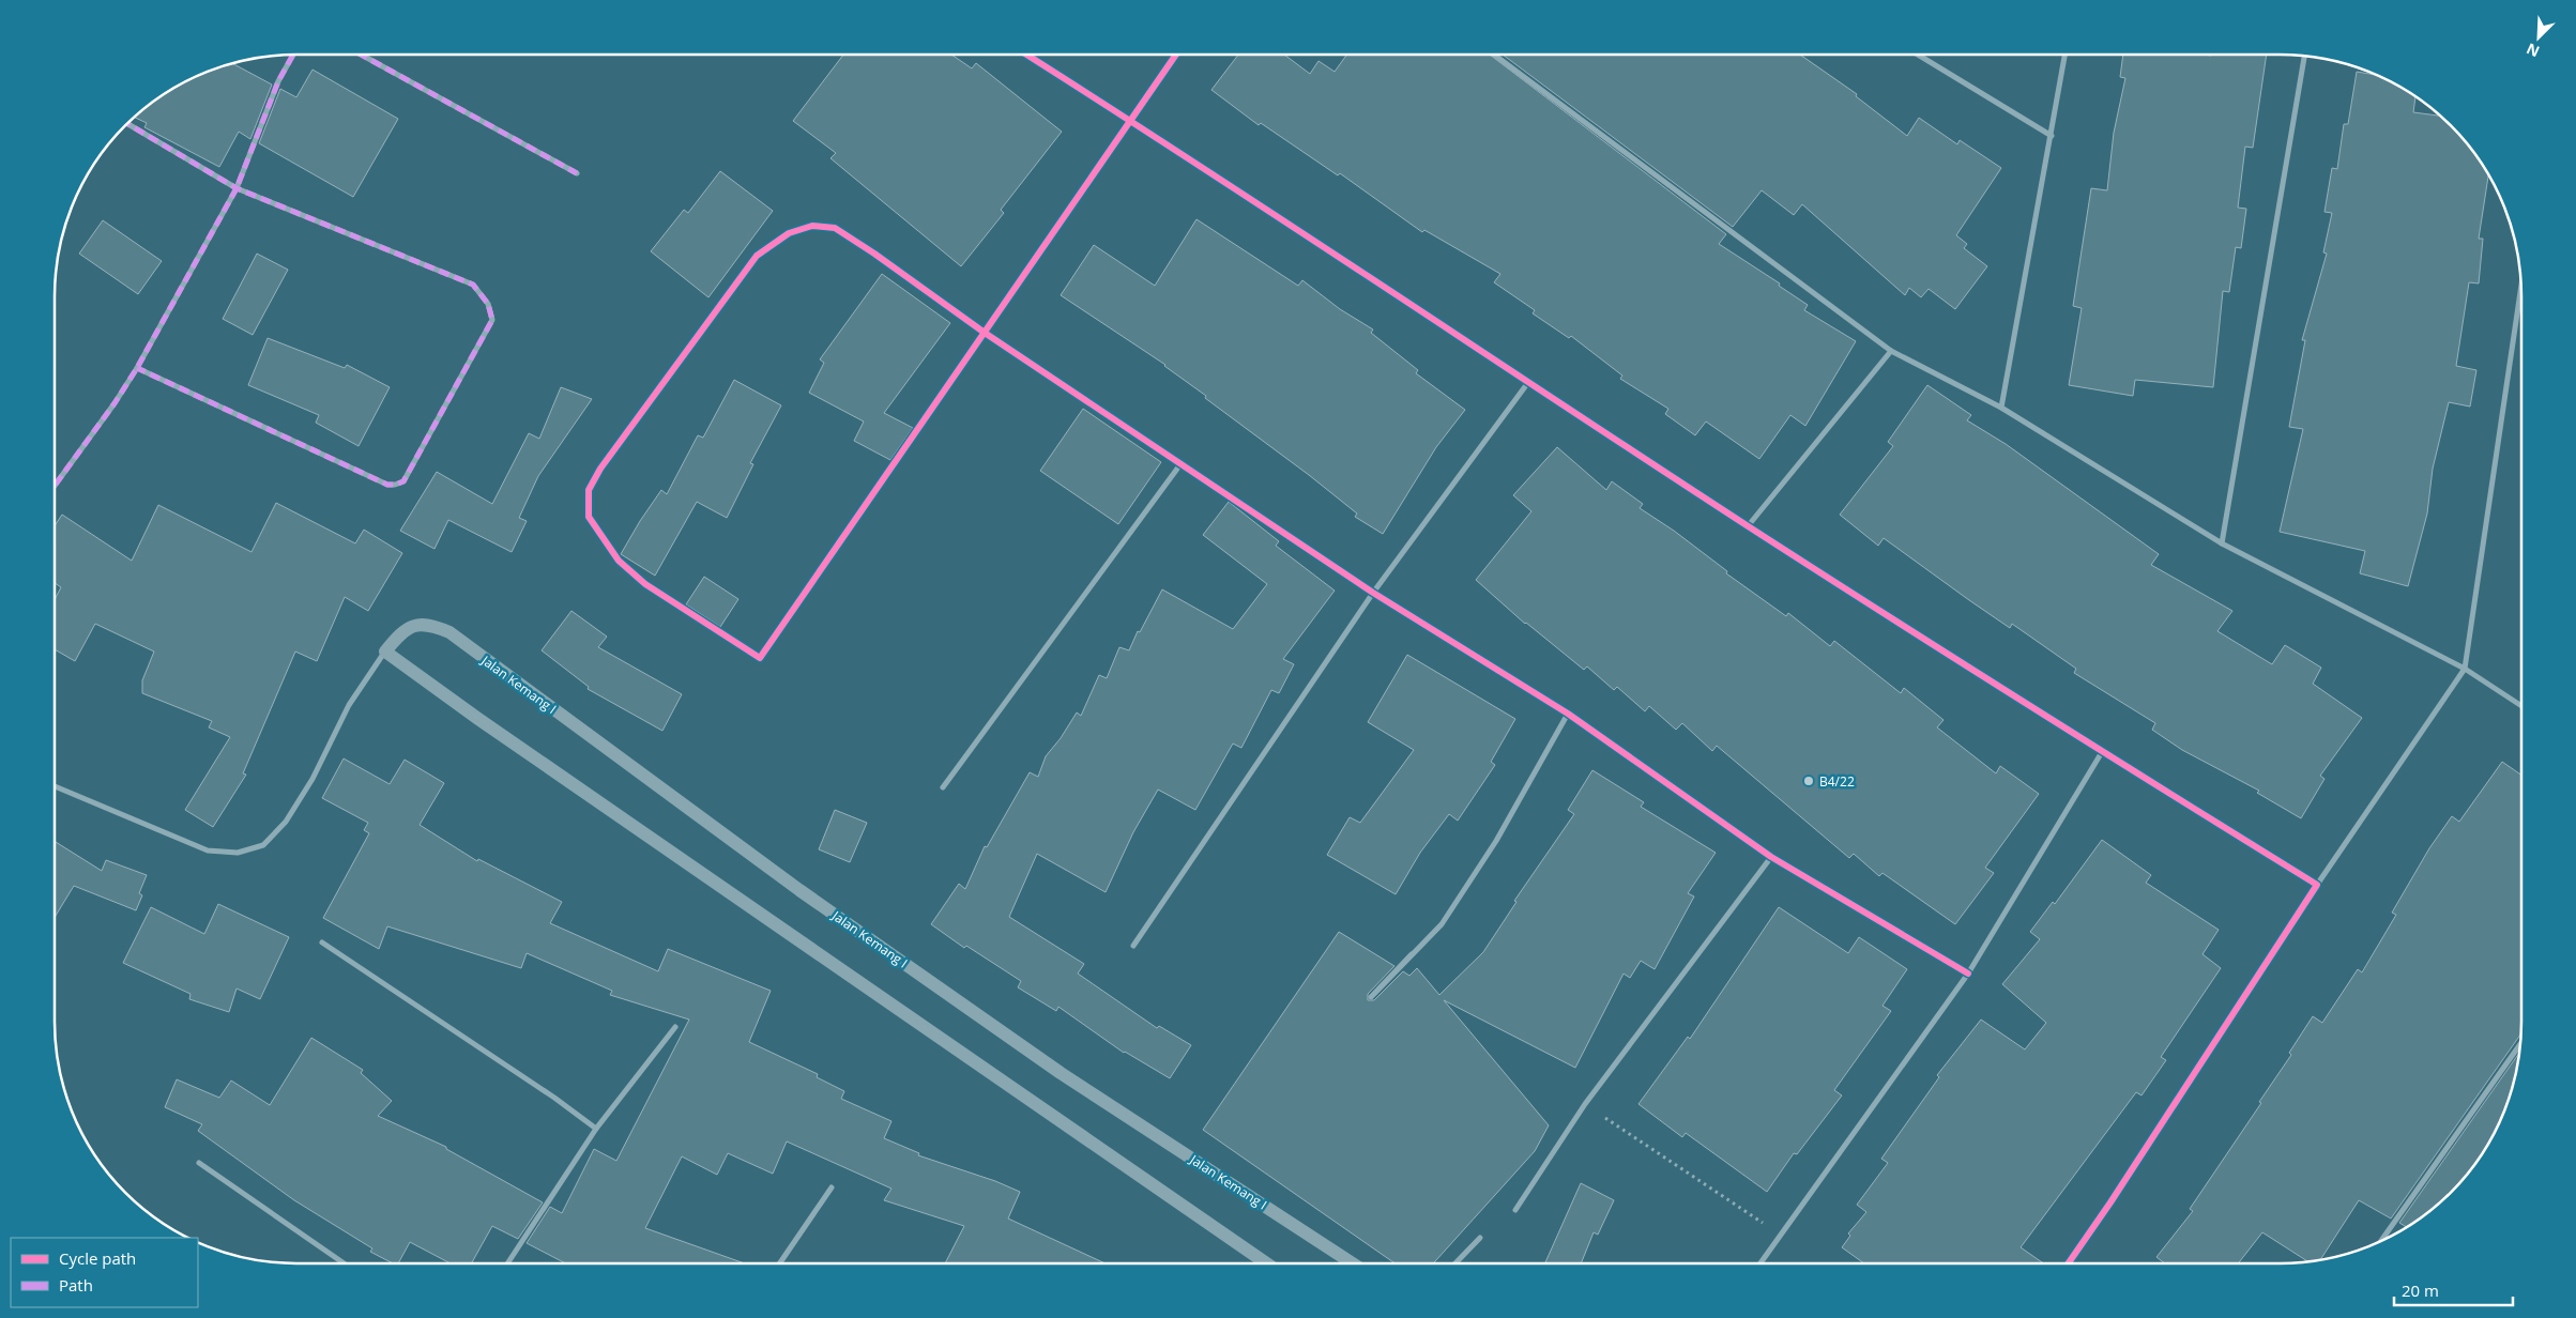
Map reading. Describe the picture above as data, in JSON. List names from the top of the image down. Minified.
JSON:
{"streets":{"street":["Jalan Kemang I"]},"places":["B4/22"],"legend":["Cycle path","Path"],"scale_bar":"20 m","north":"bottom left"}
